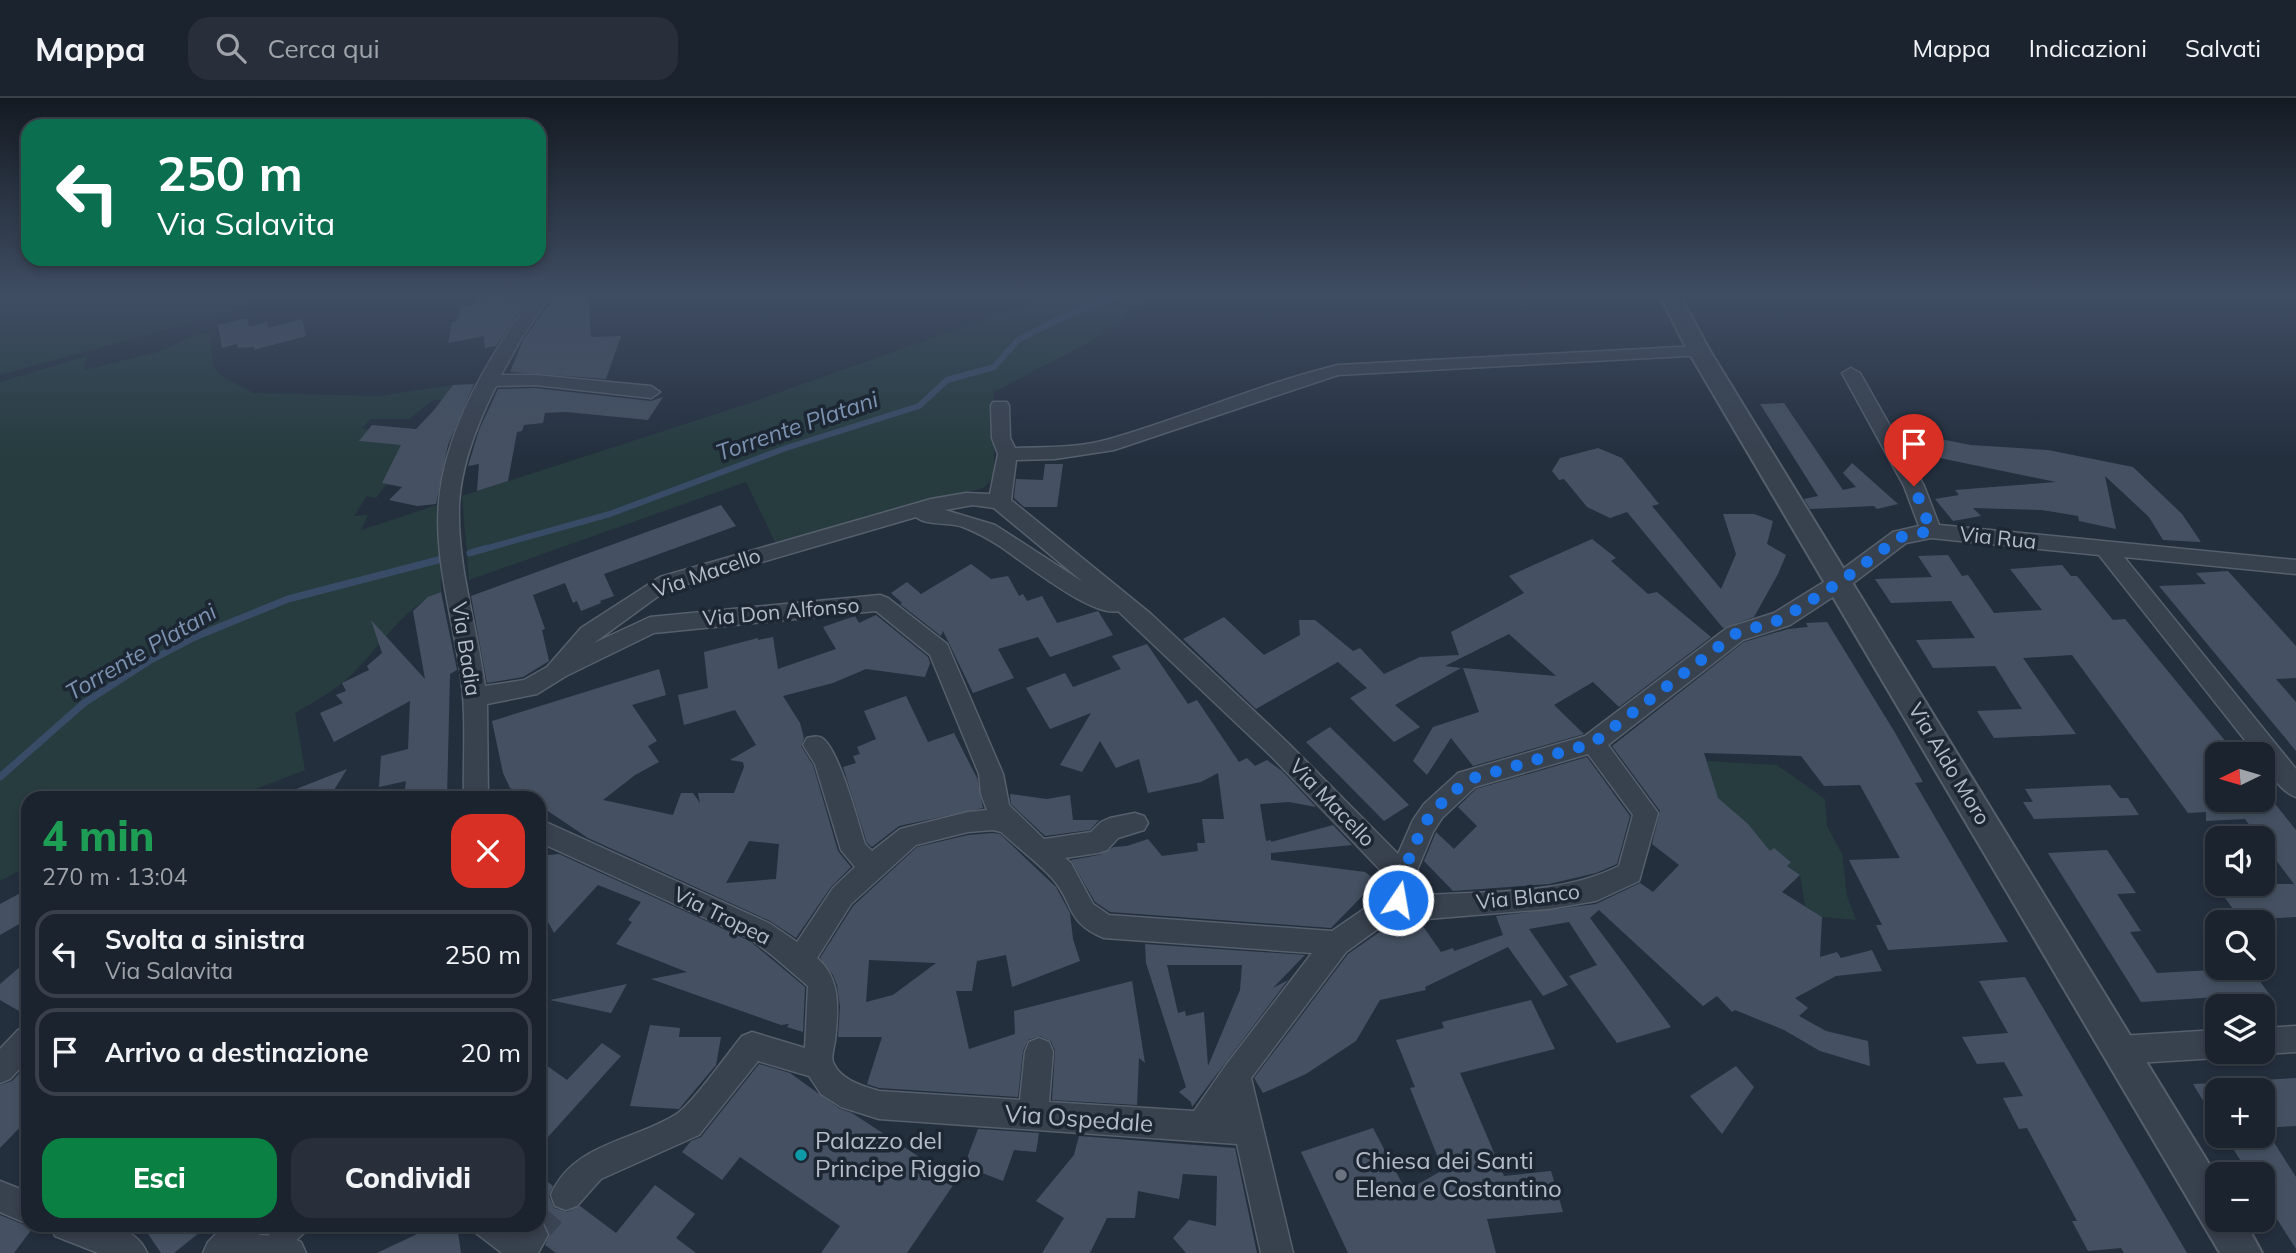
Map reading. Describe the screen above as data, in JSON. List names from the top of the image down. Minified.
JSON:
{"streets":{"street":["Via Rua","Via Macello","Via Don Alfonso","Via Badia","Via Aldo Moro","Via Blanco","Via Tropea","Via Ospedale"]},"crossings":[["Via Rua","Via Macello"],["Via Rua","Via Aldo Moro"],["Via Rua","Via Blanco"],["Via Macello","Via Don Alfonso"],["Via Macello","Via Badia"],["Via Tropea","Via Ospedale"]],"water":["Torrente Platani"],"places":["Palazzo del Principe Riggio","Chiesa dei Santi Elena e Costantino"],"north":"left","page":{"header":"Mappa","search":"Cerca qui","nav":["Mappa","Indicazioni","Salvati"],"turn":["250 m","Via Salavita"],"map_buttons":["+","−"],"heading":["4 min","270 m · 13:04"],"list":[{"name":"Svolta a sinistra","note":"Via Salavita","value":"250 m"},{"name":"Arrivo a destinazione","value":"20 m"}],"buttons":["Esci","Condividi"]}}
